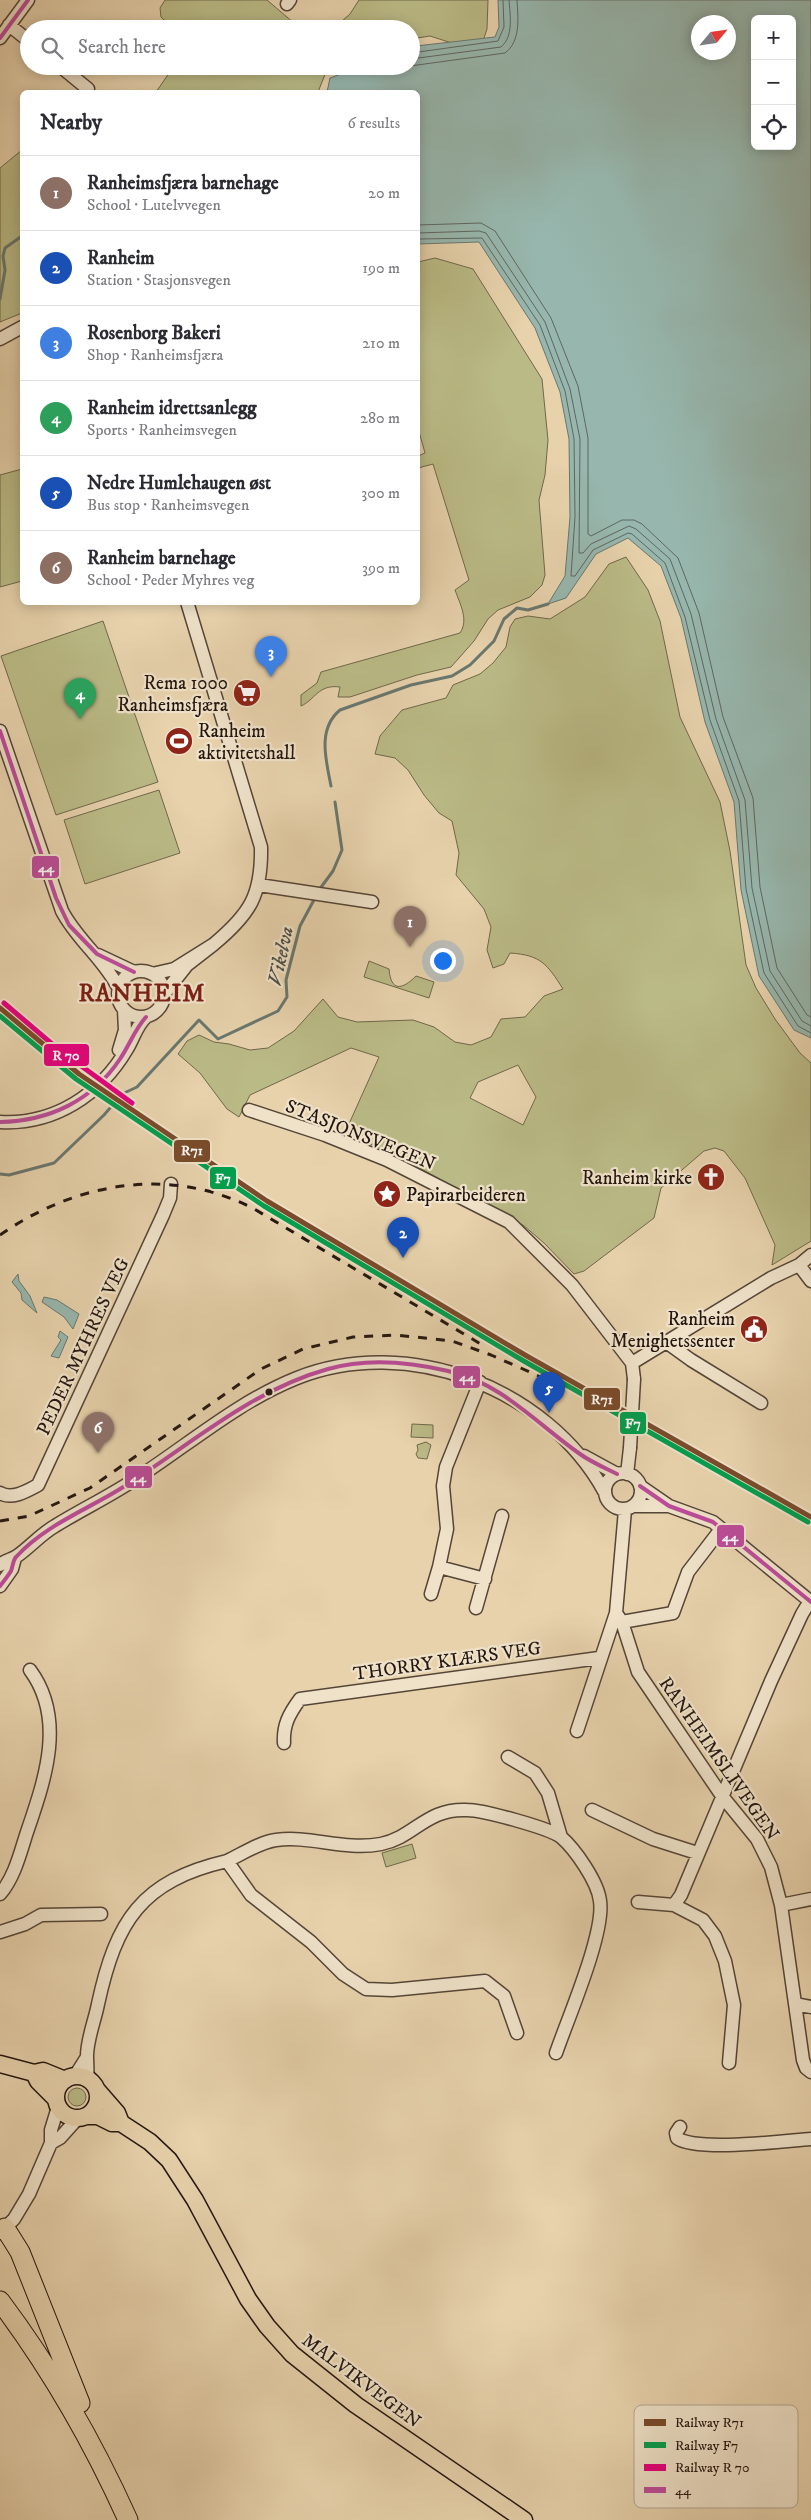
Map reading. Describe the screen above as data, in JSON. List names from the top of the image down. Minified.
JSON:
{"streets":{"main road":["MALVIKVEGEN"],"street":["STASJONSVEGEN","PEDER MYHRES VEG","THORRY KIÆRS VEG","RANHEIMSLIVEGEN"]},"crossings":[["STASJONSVEGEN","RANHEIMSLIVEGEN"],["THORRY KIÆRS VEG","RANHEIMSLIVEGEN"]],"districts":["RANHEIM"],"water":["Vikelva"],"places":{"supermarket":["Rema 1000 Ranheimsfjæra"],"sports":["Ranheim aktivitetshall"],"church":["Ranheim kirke"],"place":["Papirarbeideren"],"public building":["Ranheim Menighetssenter"]},"lines":["transit line 44","rail line R71","rail line F7"],"legend":["Railway R71","Railway F7","Railway R 70","44"],"north":"top right","page":{"map_buttons":["+","−"],"search":"Search here","heading":["Nearby","6 results"],"list":[{"mark":"1","name":"Ranheimsfjæra barnehage","note":"School · Lutelvvegen","value":"20 m"},{"mark":"2","name":"Ranheim","note":"Station · Stasjonsvegen","value":"190 m"},{"mark":"3","name":"Rosenborg Bakeri","note":"Shop · Ranheimsfjæra","value":"210 m"},{"mark":"4","name":"Ranheim idrettsanlegg","note":"Sports · Ranheimsvegen","value":"280 m"},{"mark":"5","name":"Nedre Humlehaugen øst","note":"Bus stop · Ranheimsvegen","value":"300 m"},{"mark":"6","name":"Ranheim barnehage","note":"School · Peder Myhres veg","value":"390 m"}],"pins":["3","4","1","2","5","6"]}}
